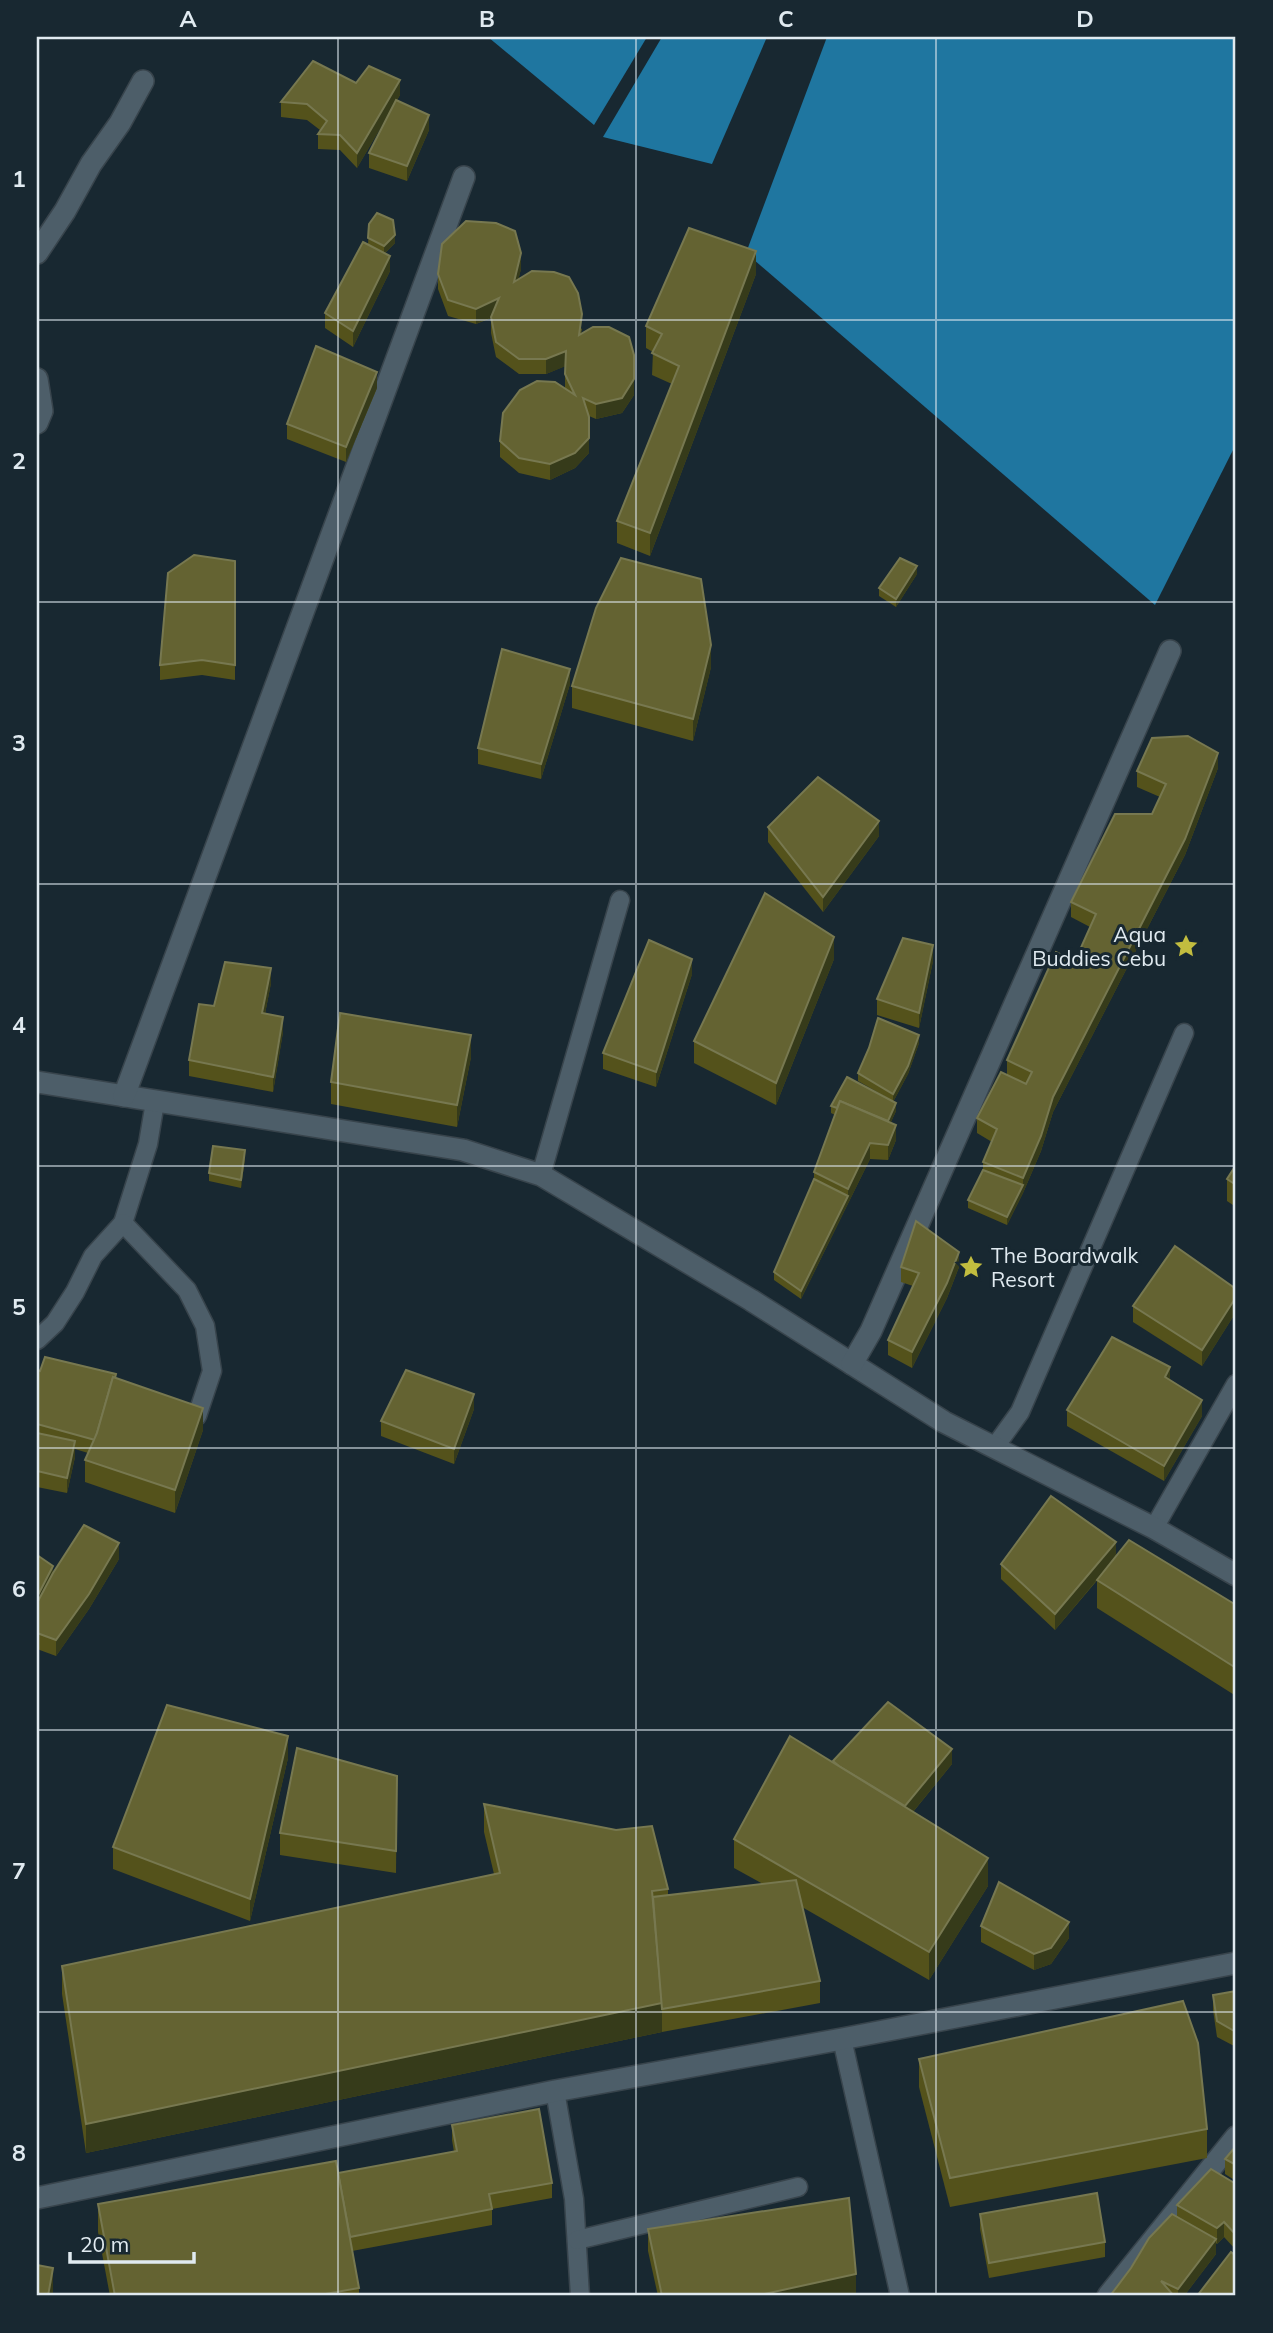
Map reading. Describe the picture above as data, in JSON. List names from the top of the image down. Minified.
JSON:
{"places":{"place":["Aqua Buddies Cebu","The Boardwalk Resort"]},"scale_bar":"20 m","grid":{"columns":["A","B","C","D"],"rows":["1","2","3","4","5","6","7","8"]}}
